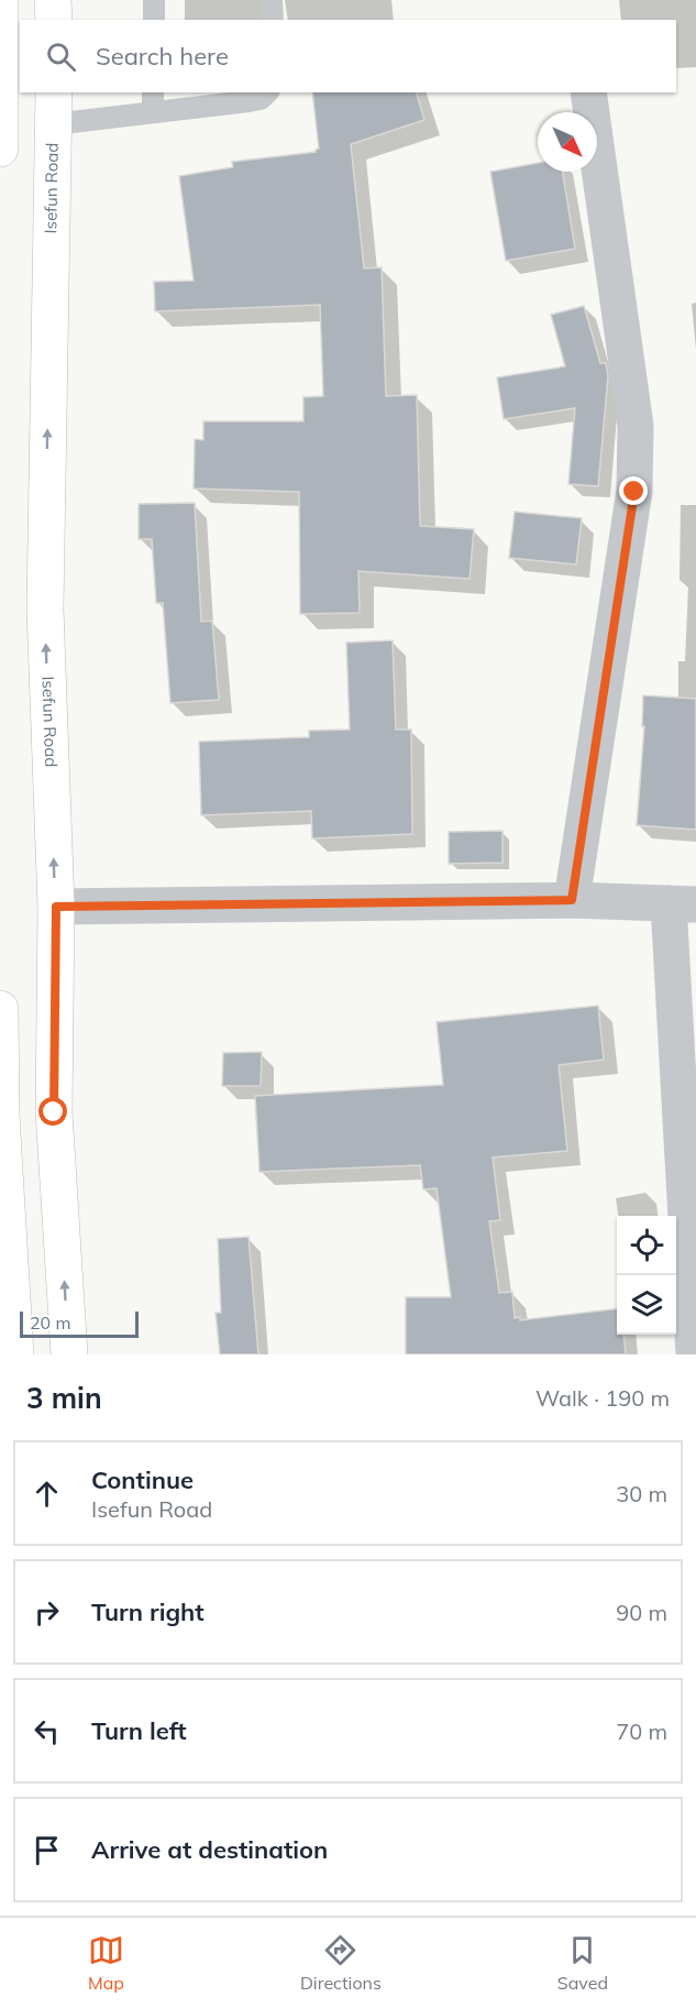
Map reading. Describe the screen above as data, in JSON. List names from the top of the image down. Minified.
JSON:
{"streets":{"street":["Isefun Road"]},"scale_bar":"20 m","north":"bottom right","page":{"search":"Search here","scale":"20 m","heading":["3 min","Walk · 190 m"],"list":[["Continue","Isefun Road","30 m"],["Turn right","90 m"],["Turn left","70 m"],"Arrive at destination"],"nav":["Map","Directions","Saved"]}}
